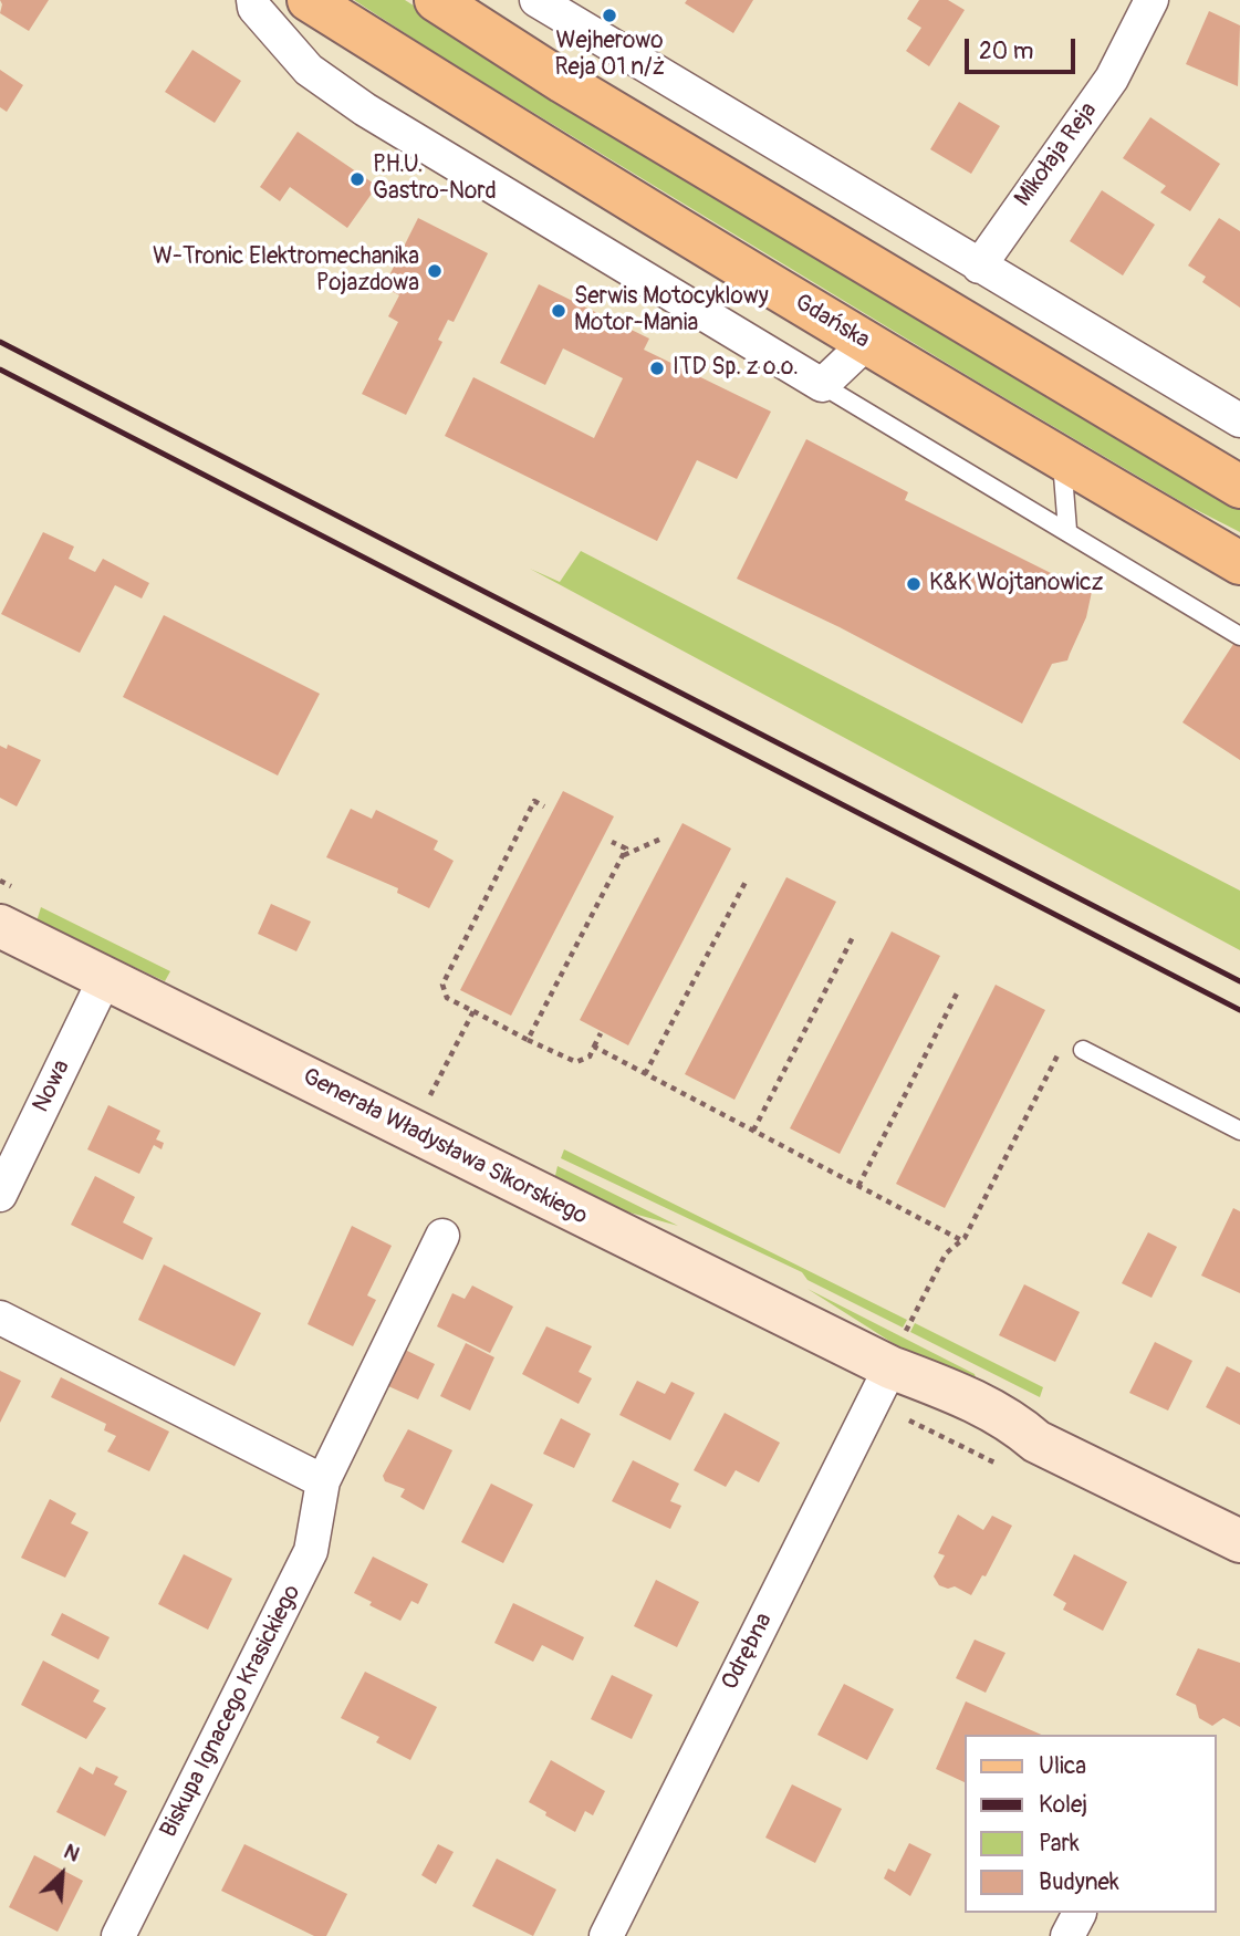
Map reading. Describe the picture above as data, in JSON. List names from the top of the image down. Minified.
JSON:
{"streets":{"main road":["Gdańska"],"street":["Mikołaja Reja","Nowa","Generała Władysława Sikorskiego","Odrębna","Biskupa Ignacego Krasickiego"]},"crossings":[["Nowa","Generała Władysława Sikorskiego"],["Generała Władysława Sikorskiego","Odrębna"]],"places":["Wejherowo Reja 01 n/ż","P.H.U. Gastro-Nord","W-Tronic Elektromechanika Pojazdowa","Serwis Motocyklowy Motor-Mania","ITD Sp. z o.o.","K&K Wojtanowicz"],"legend":["Ulica","Kolej","Park","Budynek"],"scale_bar":"20 m","north":"top right"}
